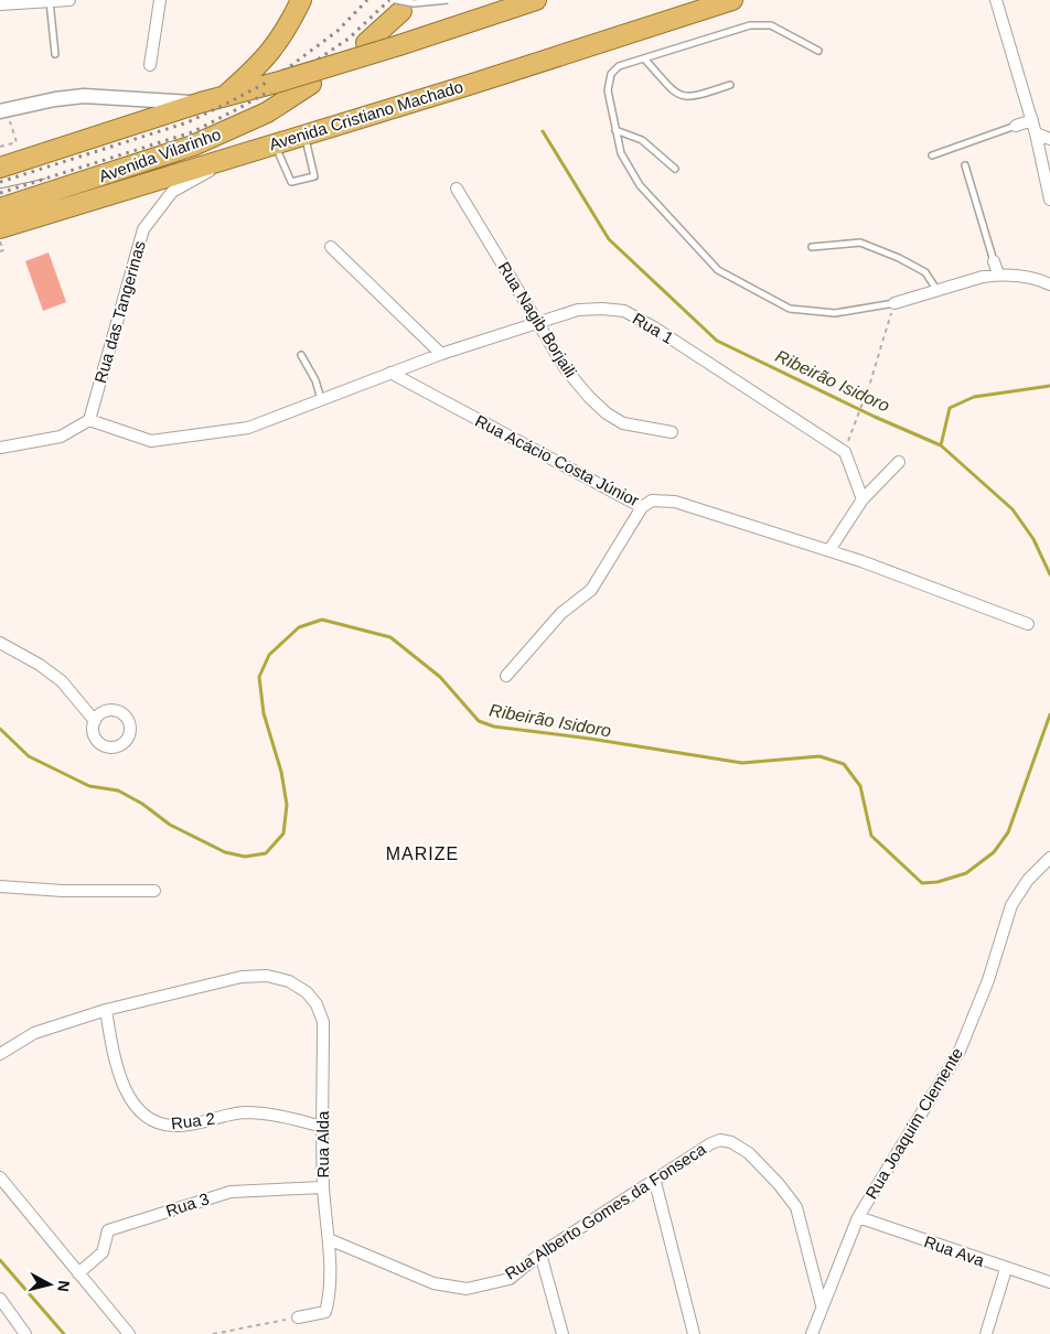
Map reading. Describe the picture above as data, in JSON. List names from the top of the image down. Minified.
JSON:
{"streets":{"highway":["Avenida Cristiano Machado","Avenida Vilarinho"],"street":["Rua das Tangerinas","Rua Nagib Borjaili","Rua 1","Rua Acácio Costa Júnior","Rua 2","Rua Joaquim Clemente","Rua Alda","Rua 3","Rua Alberto Gomes da Fonseca","Rua Ava"]},"crossings":[["Avenida Cristiano Machado","Rua das Tangerinas"],["Rua Nagib Borjaili","Rua 1"],["Rua 1","Rua Acácio Costa Júnior"],["Rua 2","Rua Alda"],["Rua Joaquim Clemente","Rua Alberto Gomes da Fonseca"],["Rua Joaquim Clemente","Rua Ava"],["Rua Alda","Rua 3"],["Rua Alda","Rua Alberto Gomes da Fonseca"]],"districts":["MARIZE"],"water":["Ribeirão Isidoro"],"north":"right"}
